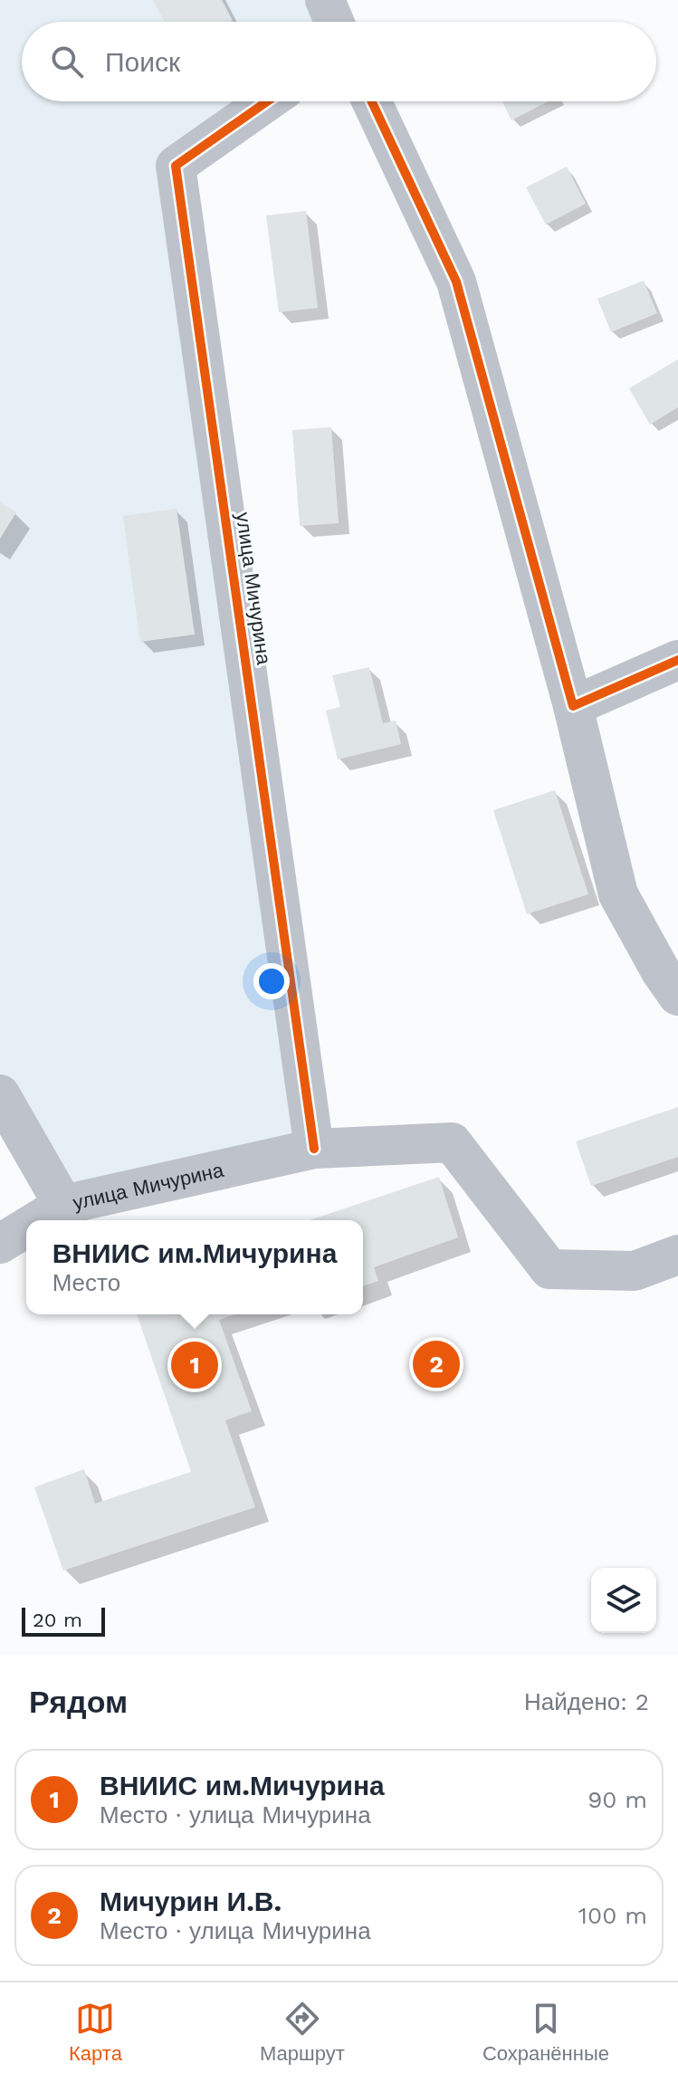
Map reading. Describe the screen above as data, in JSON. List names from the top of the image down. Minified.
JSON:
{"streets":{"street":["улица Мичурина"]},"scale_bar":"20 m","page":{"search":"Поиск","popup":["ВНИИС им.Мичурина","Место"],"pins":["2","1"],"scale":"20 m","heading":["Рядом","Найдено: 2"],"list":[{"mark":"1","name":"ВНИИС им.Мичурина","note":"Место · улица Мичурина","value":"90 m"},{"mark":"2","name":"Мичурин И.В.","note":"Место · улица Мичурина","value":"100 m"}],"nav":["Карта","Маршрут","Сохранённые"]}}
